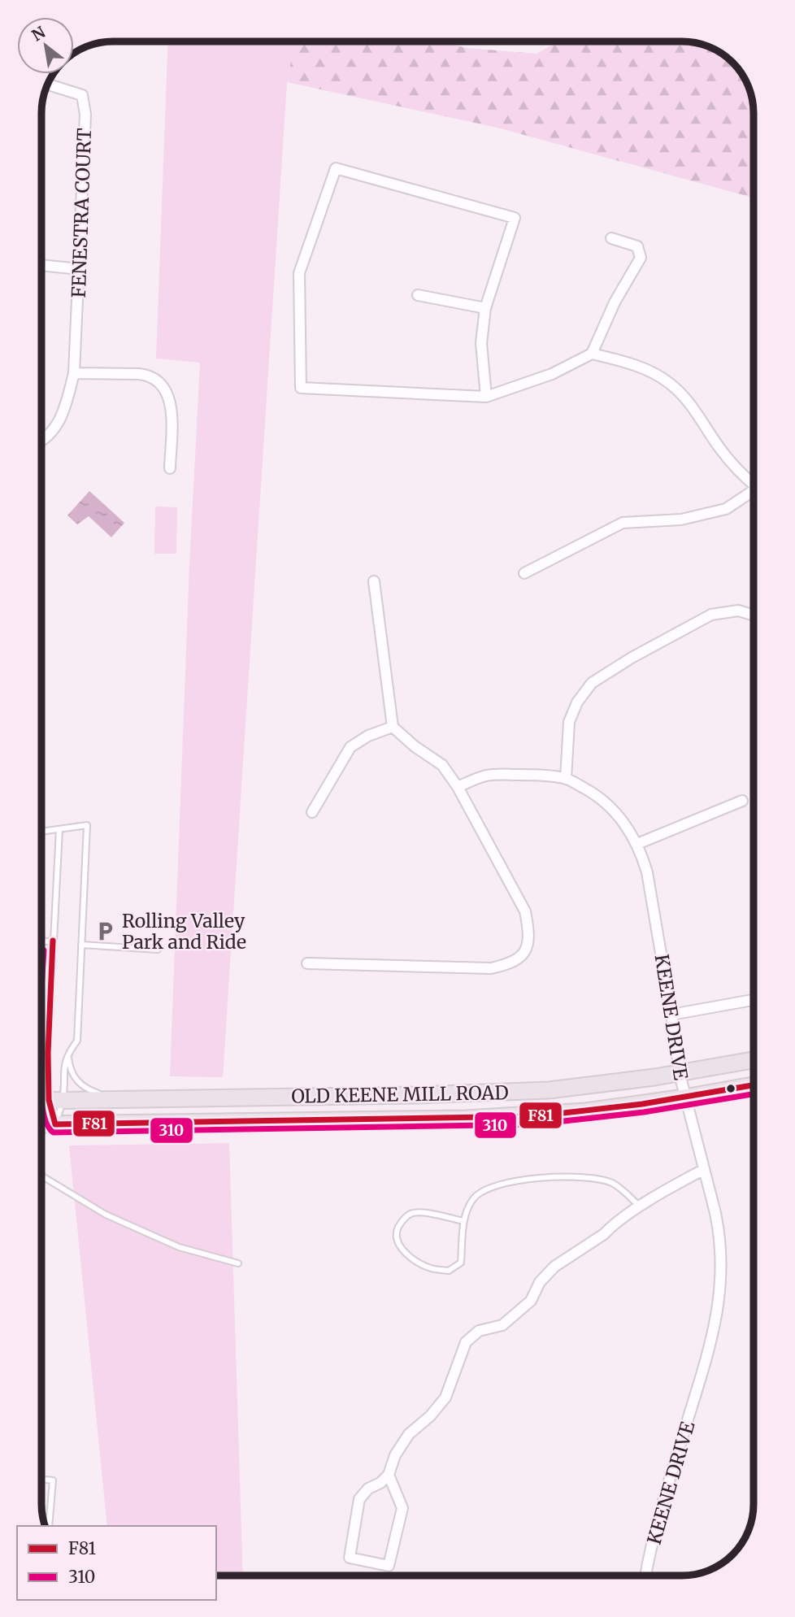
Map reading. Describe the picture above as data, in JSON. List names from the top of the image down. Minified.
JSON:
{"streets":{"main road":["OLD KEENE MILL ROAD"],"street":["FENESTRA COURT","KEENE DRIVE"]},"crossings":[["KEENE DRIVE","OLD KEENE MILL ROAD"]],"places":{"parking":["Rolling Valley Park and Ride"]},"lines":["transit line F81","transit line 310"],"legend":["F81","310"],"north":"top left"}
